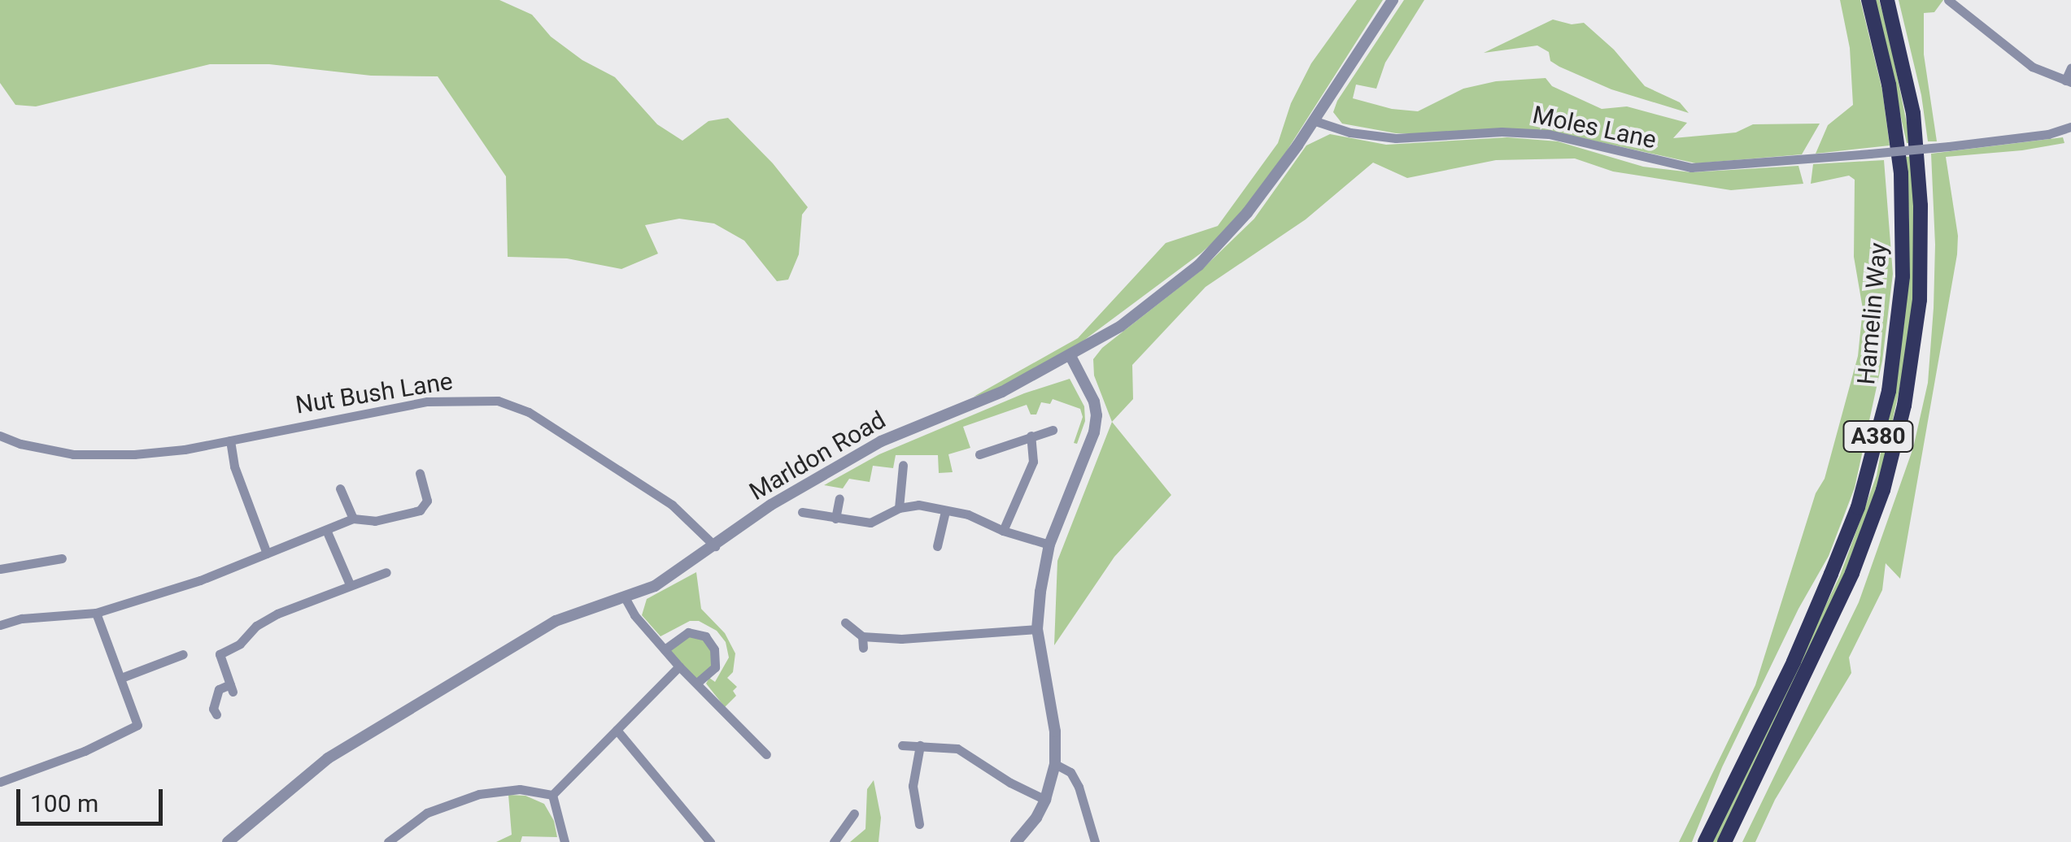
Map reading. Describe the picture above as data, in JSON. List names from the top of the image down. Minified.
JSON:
{"streets":{"highway":["Hamelin Way","A380"],"street":["Moles Lane","Nut Bush Lane","Marldon Road"]},"crossings":[["Moles Lane","Marldon Road"],["Nut Bush Lane","Marldon Road"]],"scale_bar":"100 m"}
